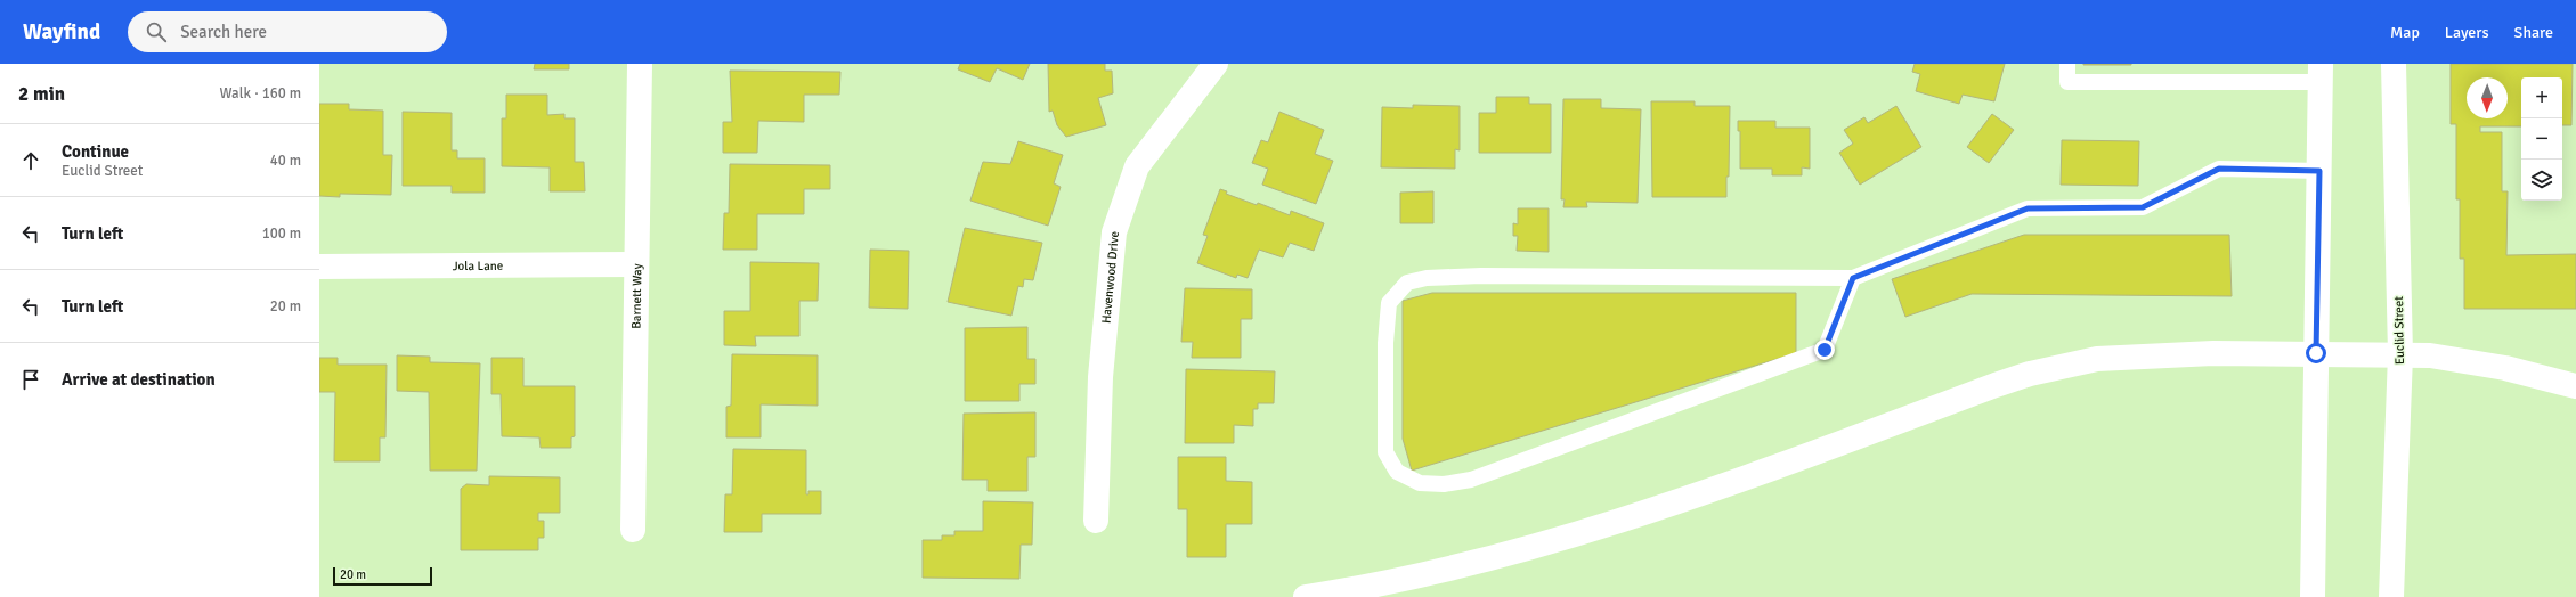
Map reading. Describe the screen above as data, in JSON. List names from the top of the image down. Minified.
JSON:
{"streets":{"main road":["Jola Lane","Havenwood Drive","Barnett Way","Euclid Street"]},"crossings":[["Jola Lane","Barnett Way"]],"scale_bar":"20 m","north":"bottom","page":{"header":"Wayfind","search":"Search here","nav":["Map","Layers","Share"],"heading":["2 min","Walk · 160 m"],"map_buttons":["+","−"],"list":[["Continue","Euclid Street","40 m"],["Turn left","100 m"],["Turn left","20 m"],"Arrive at destination"],"scale":"20 m"}}
